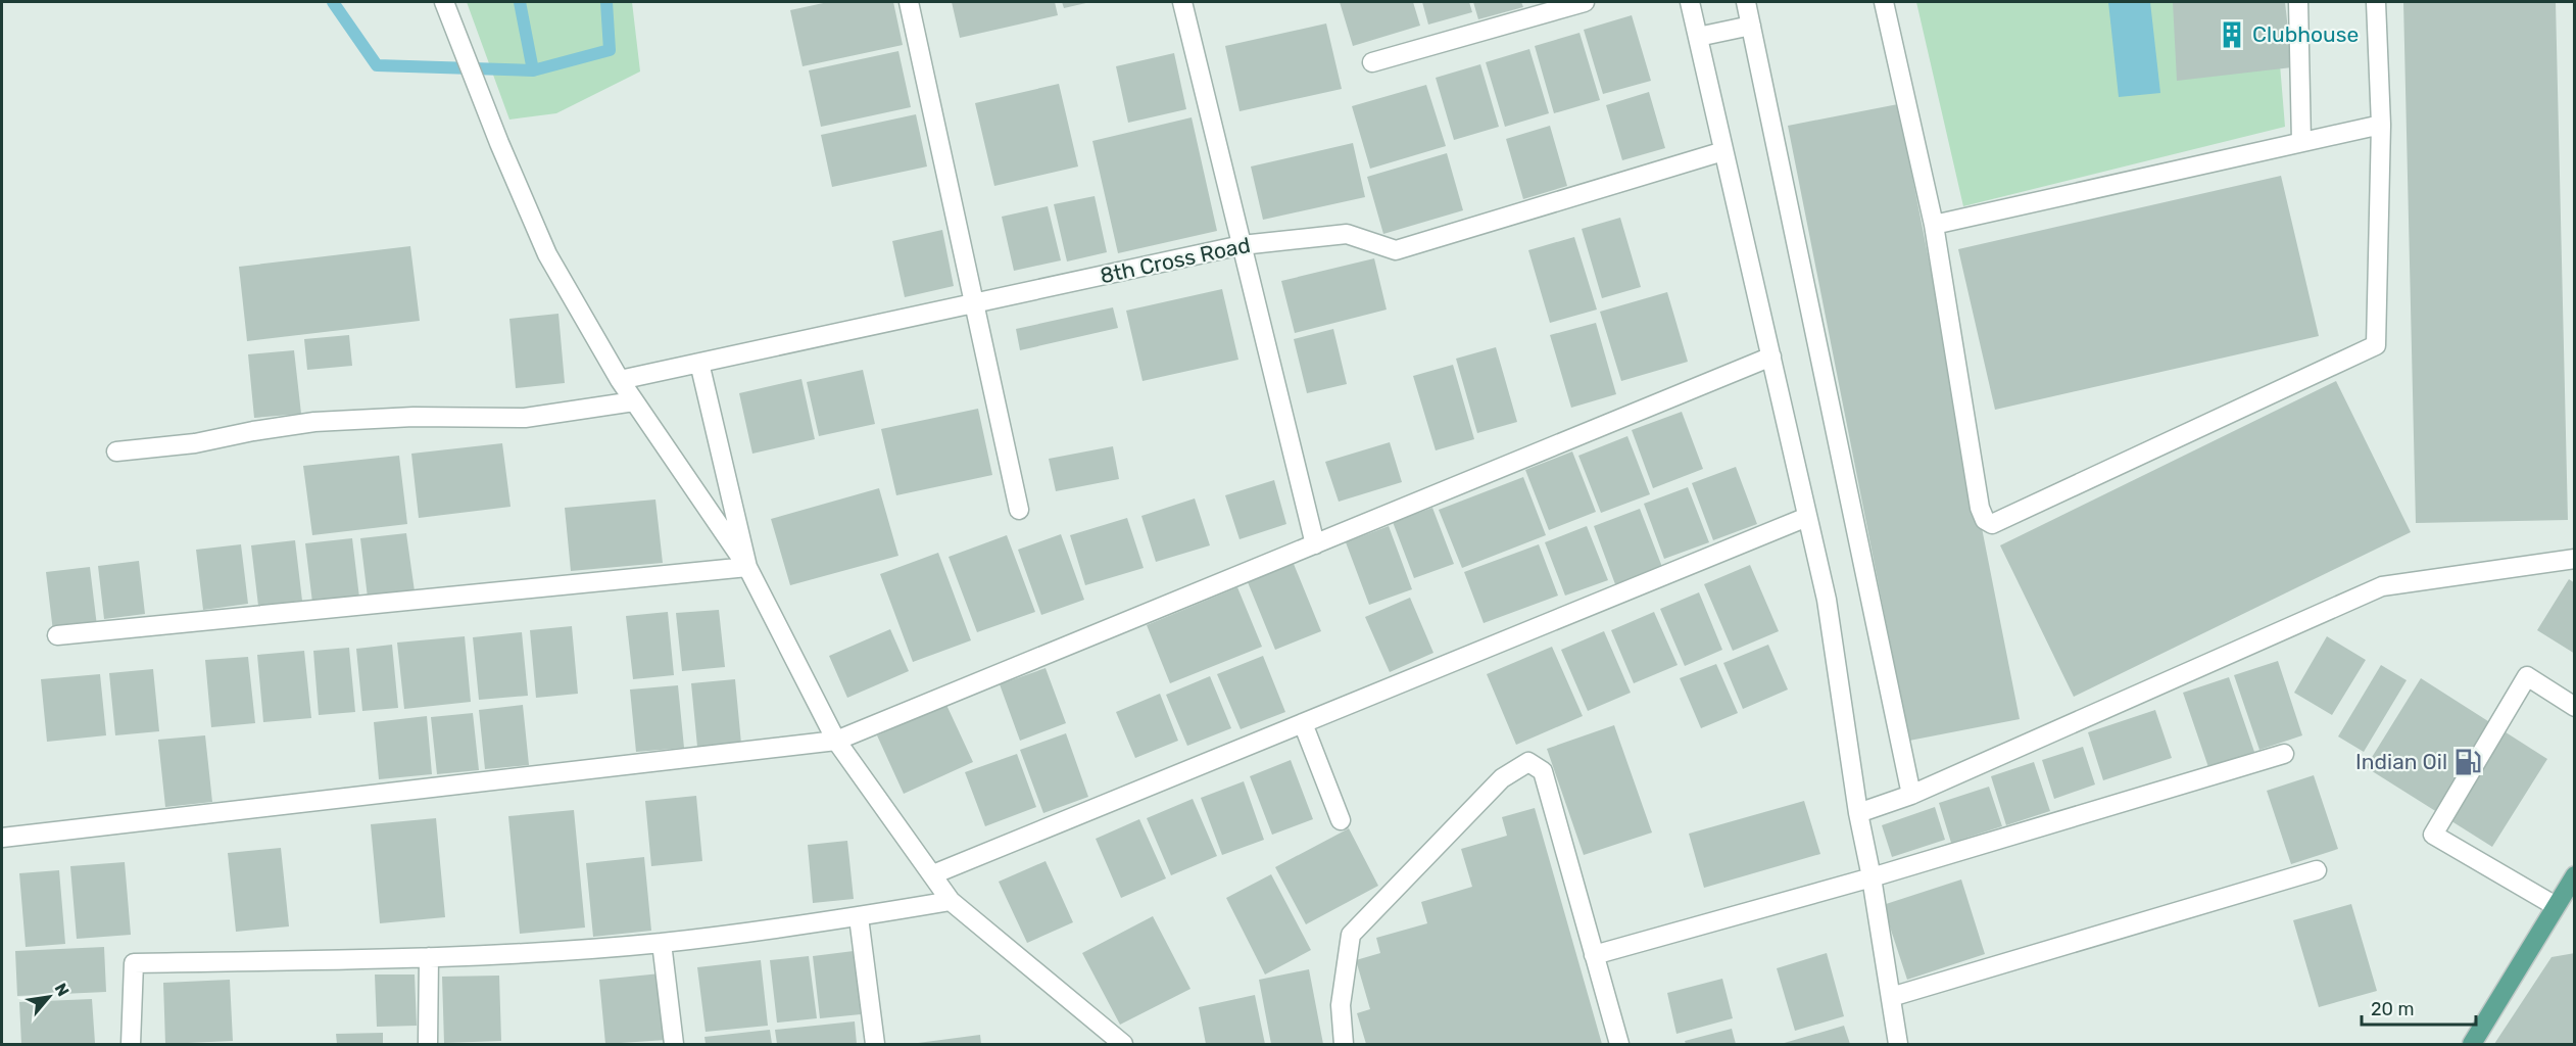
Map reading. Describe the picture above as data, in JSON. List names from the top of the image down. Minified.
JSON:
{"streets":{"street":["8th Cross Road"]},"places":{"building":["Clubhouse"],"fuel station":["Indian Oil"]},"scale_bar":"20 m","north":"top right"}
